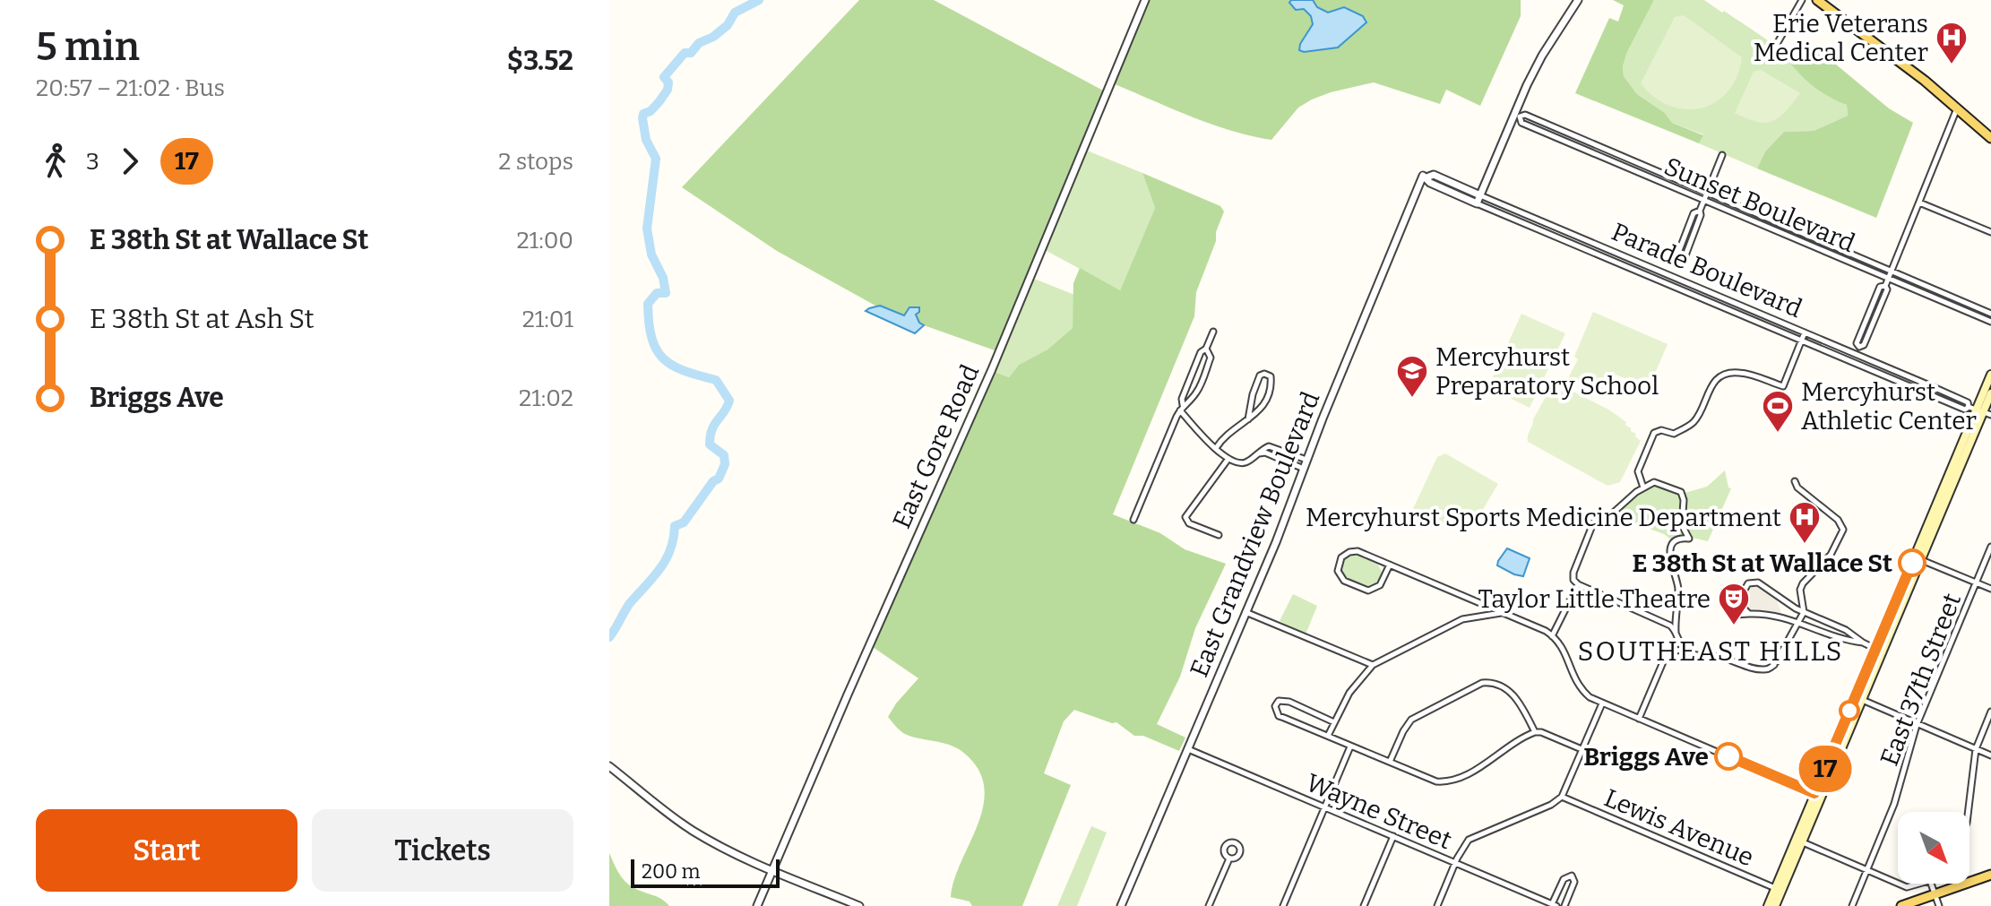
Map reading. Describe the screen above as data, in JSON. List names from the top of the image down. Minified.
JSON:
{"streets":{"street":["Sunset Boulevard","Parade Boulevard","East Gore Road","East Grandview Boulevard","East 37th Street","Wayne Street","Lewis Avenue"]},"crossings":[["Parade Boulevard","East Grandview Boulevard"],["East Grandview Boulevard","Wayne Street"]],"districts":["SOUTHEAST HILLS"],"places":{"hospital":["Erie Veterans Medical Center","Mercyhurst Sports Medicine Department"],"school or university":["Mercyhurst Preparatory School"],"sports":["Mercyhurst Athletic Center"],"other":["E 38th St at Wallace St","Briggs Ave"],"theatre":["Taylor Little Theatre"]},"lines":["bus line 17"],"scale_bar":"200 m","north":"bottom right","page":{"heading":["5 min","20:57 – 21:02 · Bus","$3.52"],"on_map":"17","legs":["3","17","2 stops"],"list":[{"name":"E 38th St at Wallace St","value":"21:00"},{"name":"E 38th St at Ash St","value":"21:01"},{"name":"Briggs Ave","value":"21:02"}],"buttons":["Start","Tickets"],"scale":"200 m"}}
